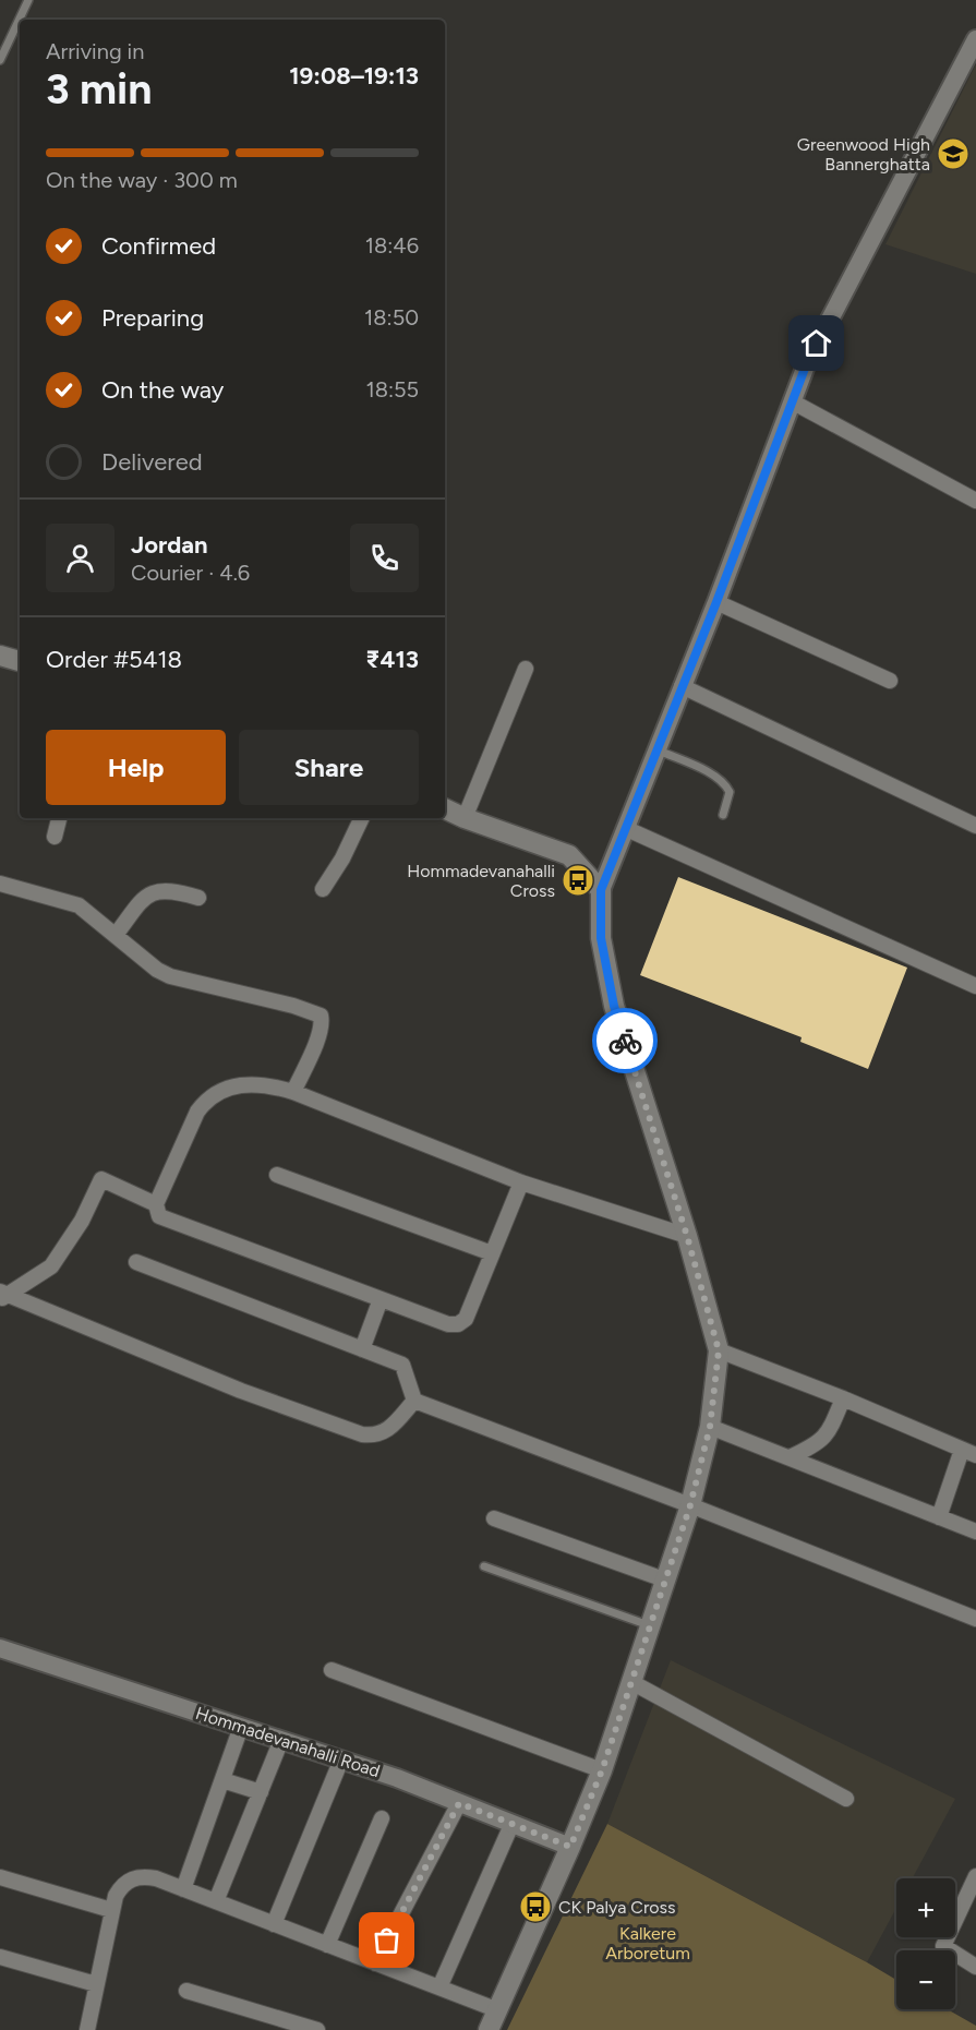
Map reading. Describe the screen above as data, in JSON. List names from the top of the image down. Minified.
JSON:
{"streets":{"street":["Hommadevanahalli Road"]},"parks":["Kalkere Arboretum"],"places":{"school or university":["Greenwood High Bannerghatta"],"bus stop":["Hommadevanahalli Cross","CK Palya Cross"]},"page":{"heading":["3 min","Arriving in","19:08–19:13"],"panel":["Jordan","Courier · 4.6","Order #5418","₹413"],"bar":"On the way · 300 m","list":[["Confirmed","18:46"],["Preparing","18:50"],["On the way","18:55"],"Delivered"],"buttons":["Help","Share"],"map_buttons":["+","−"]}}
